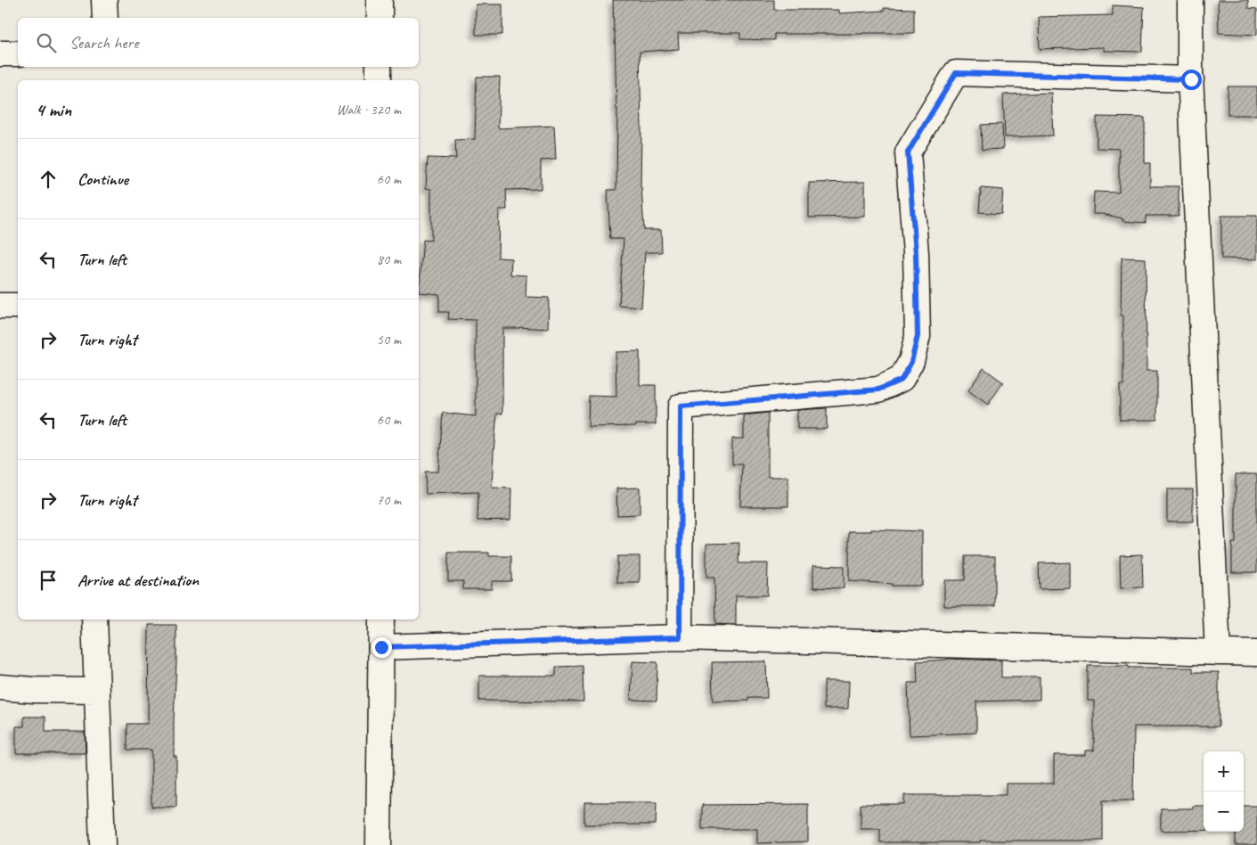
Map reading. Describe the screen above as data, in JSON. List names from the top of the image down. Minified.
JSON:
{"page":{"search":"Search here","heading":["4 min","Walk · 320 m"],"list":[["Continue","60 m"],["Turn left","80 m"],["Turn right","50 m"],["Turn left","60 m"],["Turn right","70 m"],"Arrive at destination"],"map_buttons":["+","−"]}}
